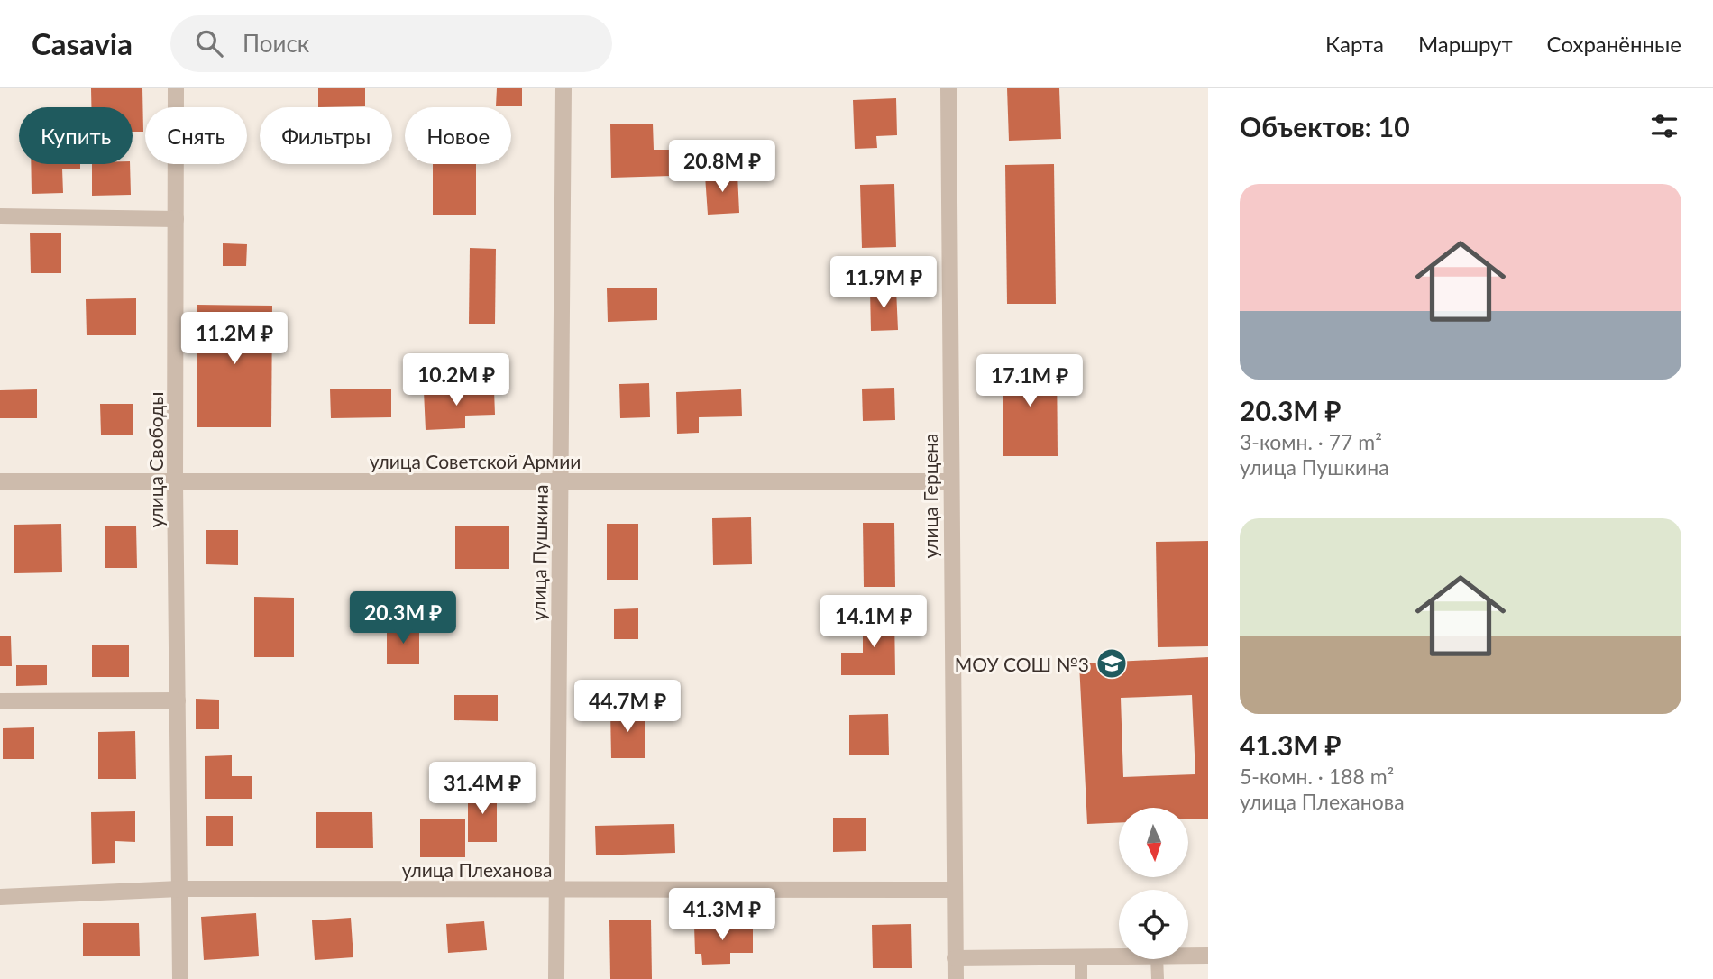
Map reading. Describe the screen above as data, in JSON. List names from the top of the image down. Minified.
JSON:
{"streets":{"street":["улица Свободы","улица Советской Армии","улица Герцена","улица Пушкина","улица Плеханова"]},"crossings":[["улица Свободы","улица Советской Армии"],["улица Свободы","улица Плеханова"],["улица Советской Армии","улица Герцена"],["улица Советской Армии","улица Пушкина"],["улица Герцена","улица Плеханова"],["улица Пушкина","улица Плеханова"]],"places":{"school or university":["МОУ СОШ №3"]},"north":"bottom","page":{"header":"Casavia","search":"Поиск","nav":["Карта","Маршрут","Сохранённые"],"heading":"Объектов: 10","chip":["Купить","Снять","Фильтры","Новое"],"price":["20.8M ₽","11.9M ₽","11.2M ₽","10.2M ₽","17.1M ₽","20.3M ₽","14.1M ₽","44.7M ₽","31.4M ₽","41.3M ₽"],"list":[{"name":"20.3M ₽","note":"3-комн. · 77 m² · улица Пушкина"},{"name":"41.3M ₽","note":"5-комн. · 188 m² · улица Плеханова"}]}}
